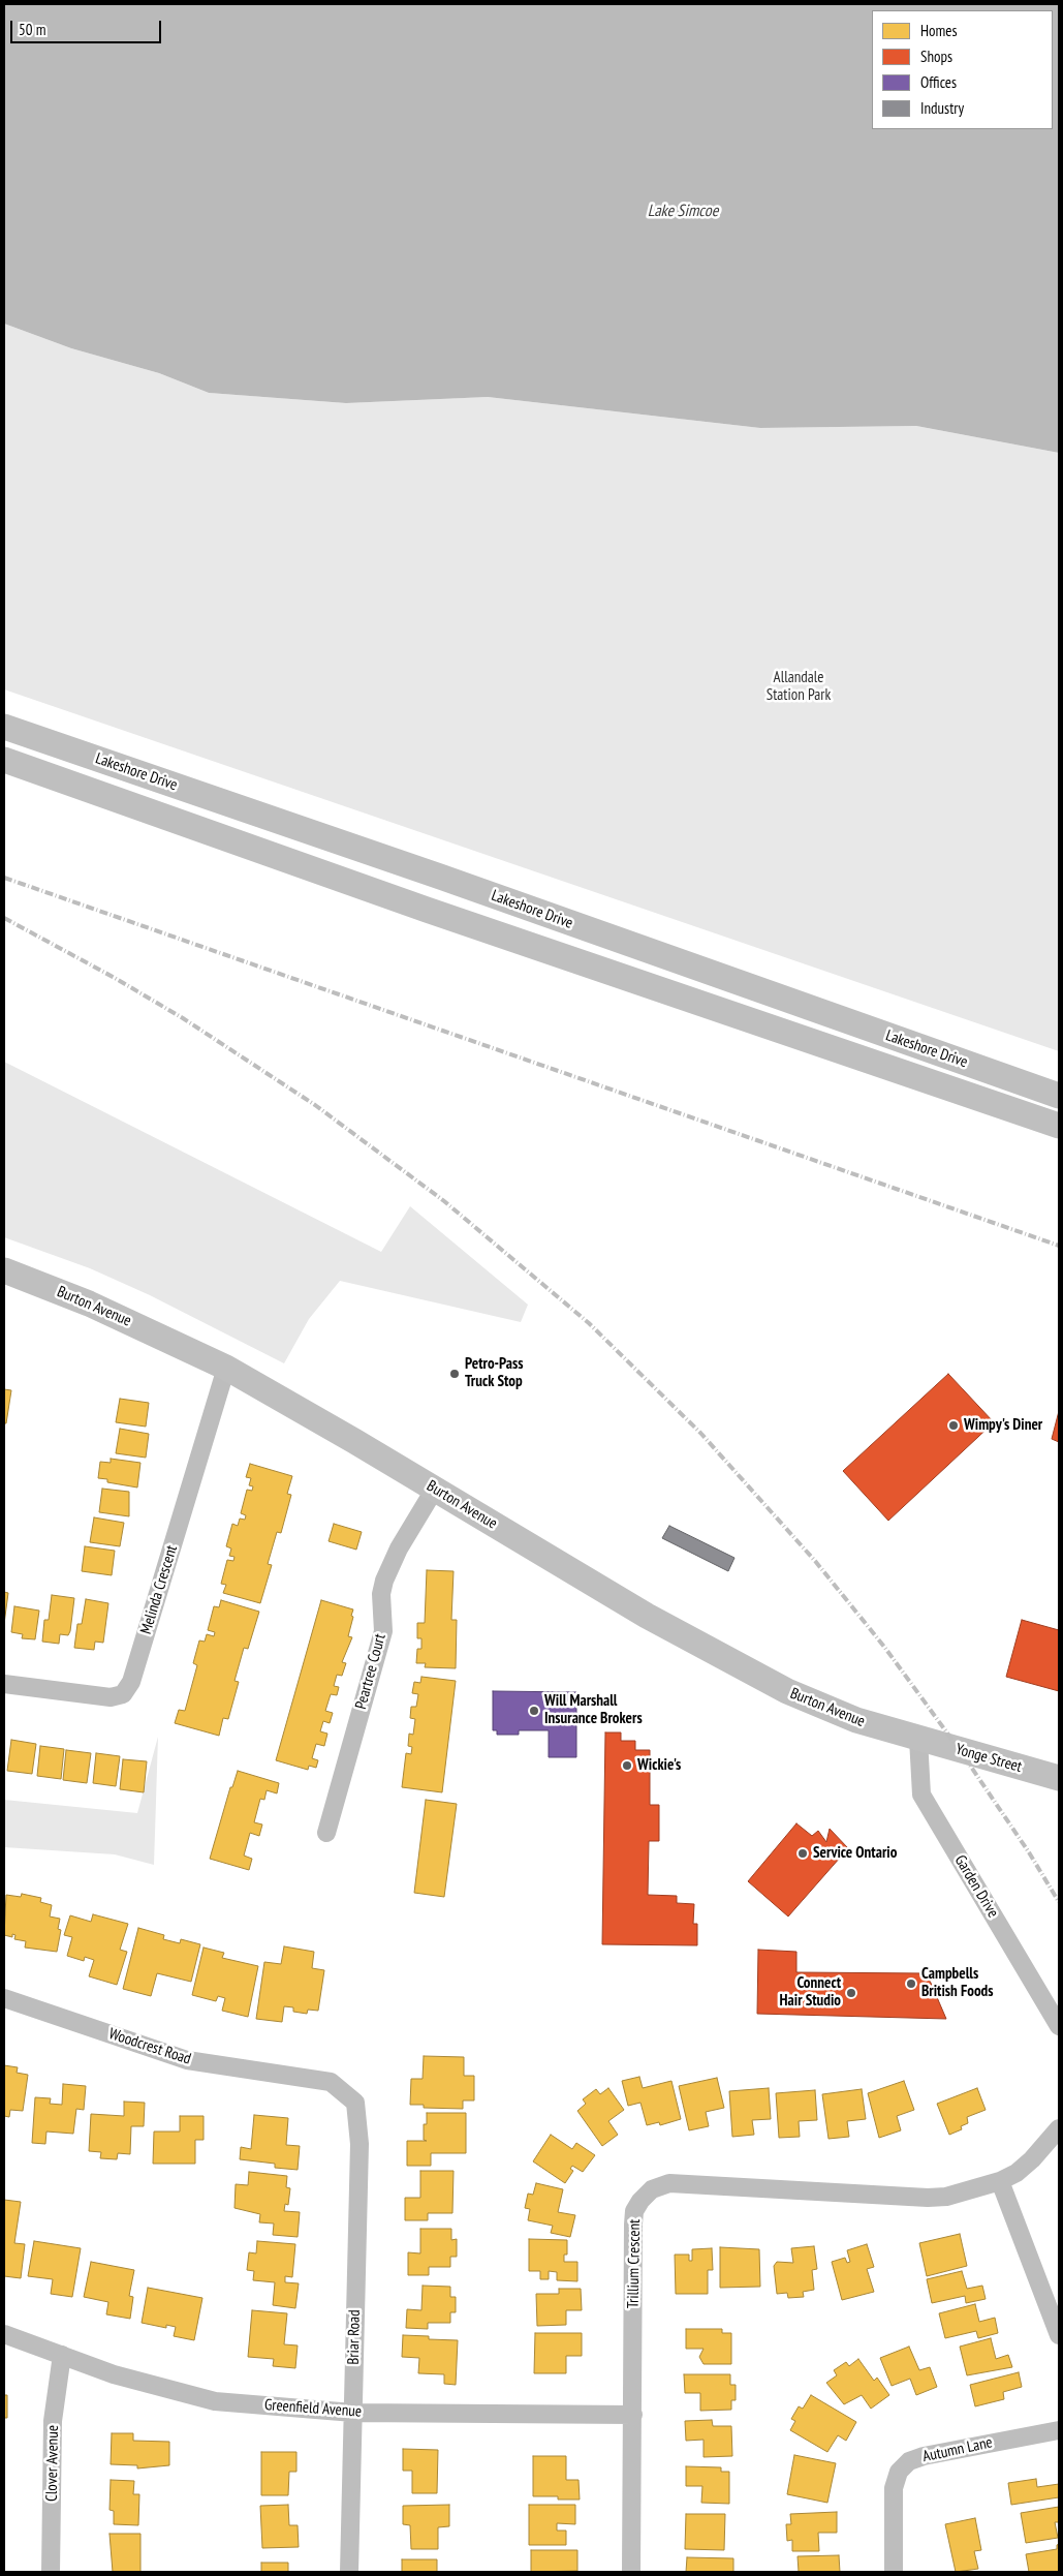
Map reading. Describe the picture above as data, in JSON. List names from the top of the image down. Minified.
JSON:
{"streets":{"main road":["Lakeshore Drive","Burton Avenue","Yonge Street"],"street":["Melinda Crescent","Peartree Court","Garden Drive","Woodcrest Road","Trillium Crescent","Briar Road","Greenfield Avenue","Autumn Lane","Clover Avenue"]},"crossings":[["Burton Avenue","Melinda Crescent"],["Burton Avenue","Peartree Court"],["Burton Avenue","Yonge Street"],["Burton Avenue","Garden Drive"],["Yonge Street","Garden Drive"],["Woodcrest Road","Briar Road"],["Trillium Crescent","Greenfield Avenue"],["Briar Road","Greenfield Avenue"],["Greenfield Avenue","Clover Avenue"]],"water":["Lake Simcoe"],"parks":["Allandale Station Park"],"places":["Petro-Pass Truck Stop","Wimpy's Diner","Will Marshall Insurance Brokers","Wickie's","Service Ontario","Campbells British Foods","Connect Hair Studio"],"legend":["Homes","Shops","Offices","Industry"],"scale_bar":"50 m"}
